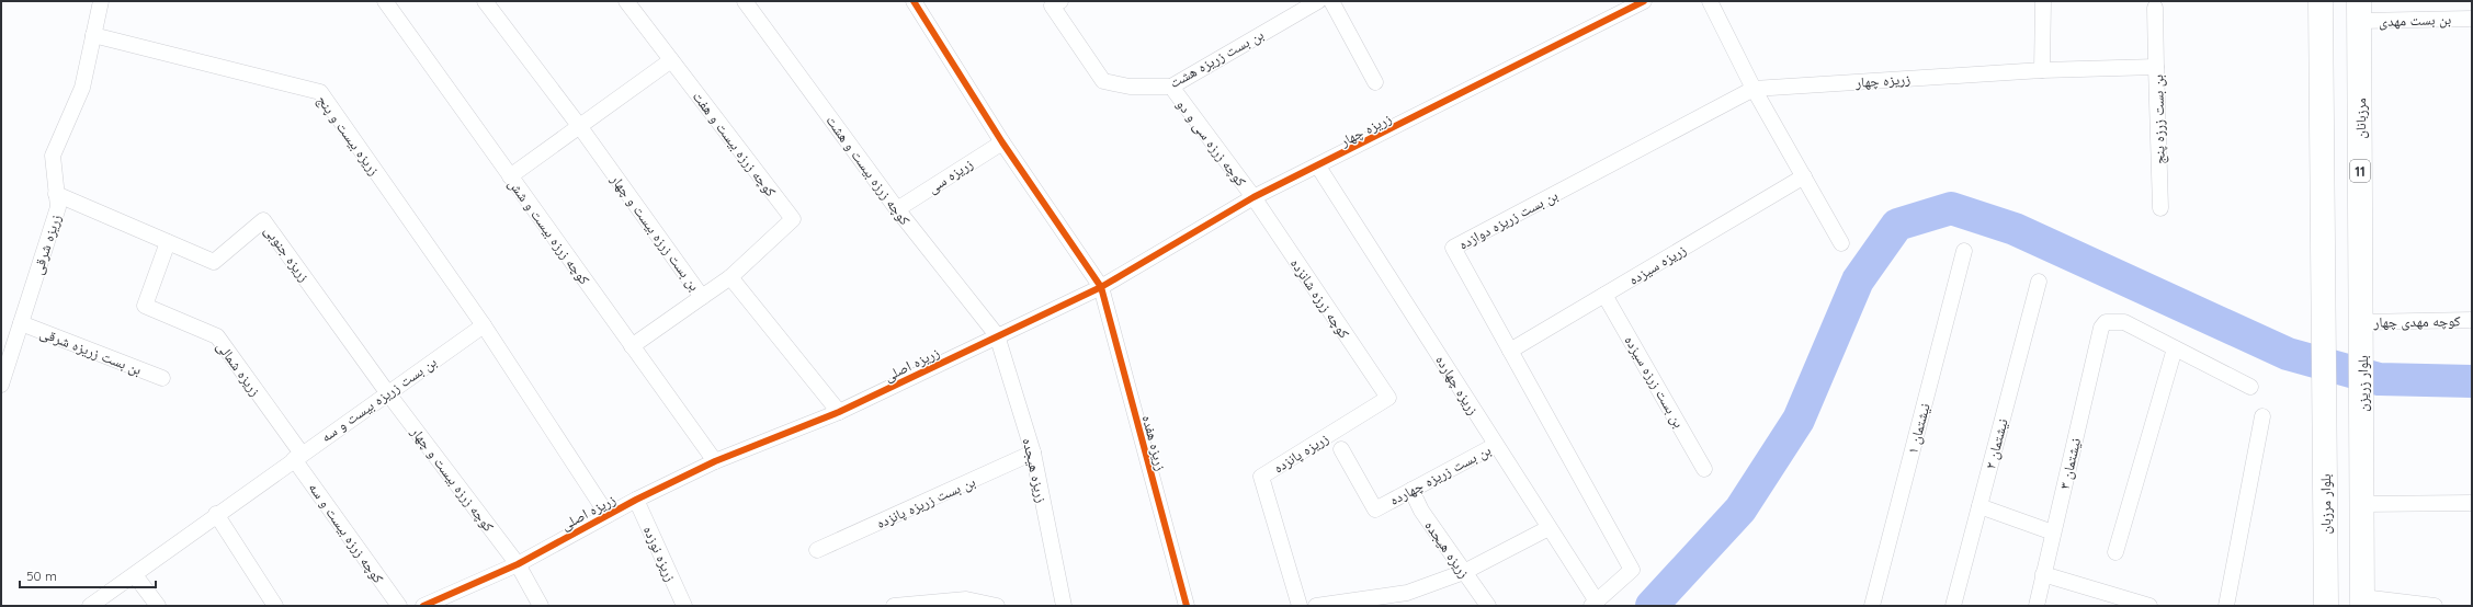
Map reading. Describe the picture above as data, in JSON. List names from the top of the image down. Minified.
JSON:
{"streets":{"main road":["مرزبانان","11","بلوار زریزن","بلوار مرزبان"],"street":["بن بست مهدی","بن بست زریزه هشت","زریزه چهار","بن بست زرزه پنج","زریزه بیست و پنج","کوچه زرزه سی و دو","کوچه زرزه بیست و هفت","کوچه زرزه بیست و هشت","زریزه سی","بن بست زریزه دوازده","کوچه زرزه بیست و شش","بن بست زرزه بیست و چهار","زریزه شرقی","زریزه جنوبی","زریزه سیزده","کوچه زرزه شانزده","کوچه مهدی چهار","بن بست زریزه شرقی","زریزه اصلی","زریزه شمالی","بن بست زرزه سیزده","زریزه چهارده","بن بست زریزه بیست و سه","نيشتمان ۱","زریزه هفده","نيشتمان ۲","زریزه پانزده","نيشتمان ۳","زریزه هیجده","بن بست زریزه چهارده","کوچه زرزه بیست و چهار","بن بست زریزه پانزده","کوچه زرزه بیست و سه","زریزه نوزده"]},"crossings":[["بن بست مهدی","مرزبانان"],["بن بست زریزه هشت","کوچه زرزه سی و دو"],["زریزه چهار","بن بست زرزه پنج"],["زریزه چهار","کوچه زرزه سی و دو"],["زریزه چهار","بن بست زریزه دوازده"],["زریزه چهار","کوچه زرزه شانزده"],["زریزه چهار","زریزه اصلی"],["زریزه چهار","زریزه چهارده"],["زریزه چهار","زریزه هفده"],["مرزبانان","کوچه مهدی چهار"],["مرزبانان","بلوار زریزن"],["زریزه بیست و پنج","زریزه شرقی"],["زریزه بیست و پنج","بن بست زریزه بیست و سه"],["کوچه زرزه سی و دو","کوچه زرزه شانزده"],["کوچه زرزه بیست و هفت","بن بست زرزه بیست و چهار"],["کوچه زرزه بیست و هشت","زریزه سی"],["کوچه زرزه بیست و هشت","زریزه اصلی"],["کوچه زرزه بیست و هشت","زریزه هیجده"],["11","بلوار زریزن"],["بن بست زریزه دوازده","زریزه سیزده"],["بن بست زریزه دوازده","زریزه چهارده"],["کوچه زرزه بیست و شش","زریزه اصلی"],["زریزه شرقی","زریزه جنوبی"],["زریزه شرقی","بن بست زریزه شرقی"],["زریزه جنوبی","زریزه شمالی"],["زریزه جنوبی","بن بست زریزه بیست و سه"],["زریزه جنوبی","کوچه زرزه بیست و چهار"],["زریزه سیزده","بن بست زرزه سیزده"],["کوچه زرزه شانزده","زریزه پانزده"],["کوچه مهدی چهار","بلوار زریزن"],["زریزه اصلی","زریزه هفده"],["زریزه اصلی","زریزه هیجده"],["زریزه اصلی","کوچه زرزه بیست و چهار"],["زریزه اصلی","زریزه نوزده"],["زریزه شمالی","بن بست زریزه بیست و سه"],["زریزه شمالی","کوچه زرزه بیست و سه"],["زریزه چهارده","بن بست زریزه چهارده"],["بن بست زریزه بیست و سه","کوچه زرزه بیست و چهار"],["بن بست زریزه بیست و سه","کوچه زرزه بیست و سه"],["زریزه هیجده","بن بست زریزه چهارده"],["زریزه هیجده","بن بست زریزه پانزده"]],"scale_bar":"50 m"}
